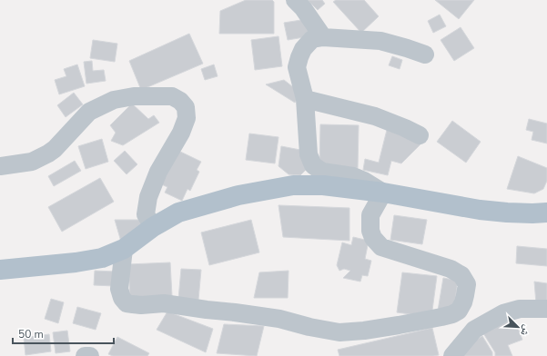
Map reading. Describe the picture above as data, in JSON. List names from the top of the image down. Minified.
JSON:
{"scale_bar":"50 m","north":"bottom right"}
